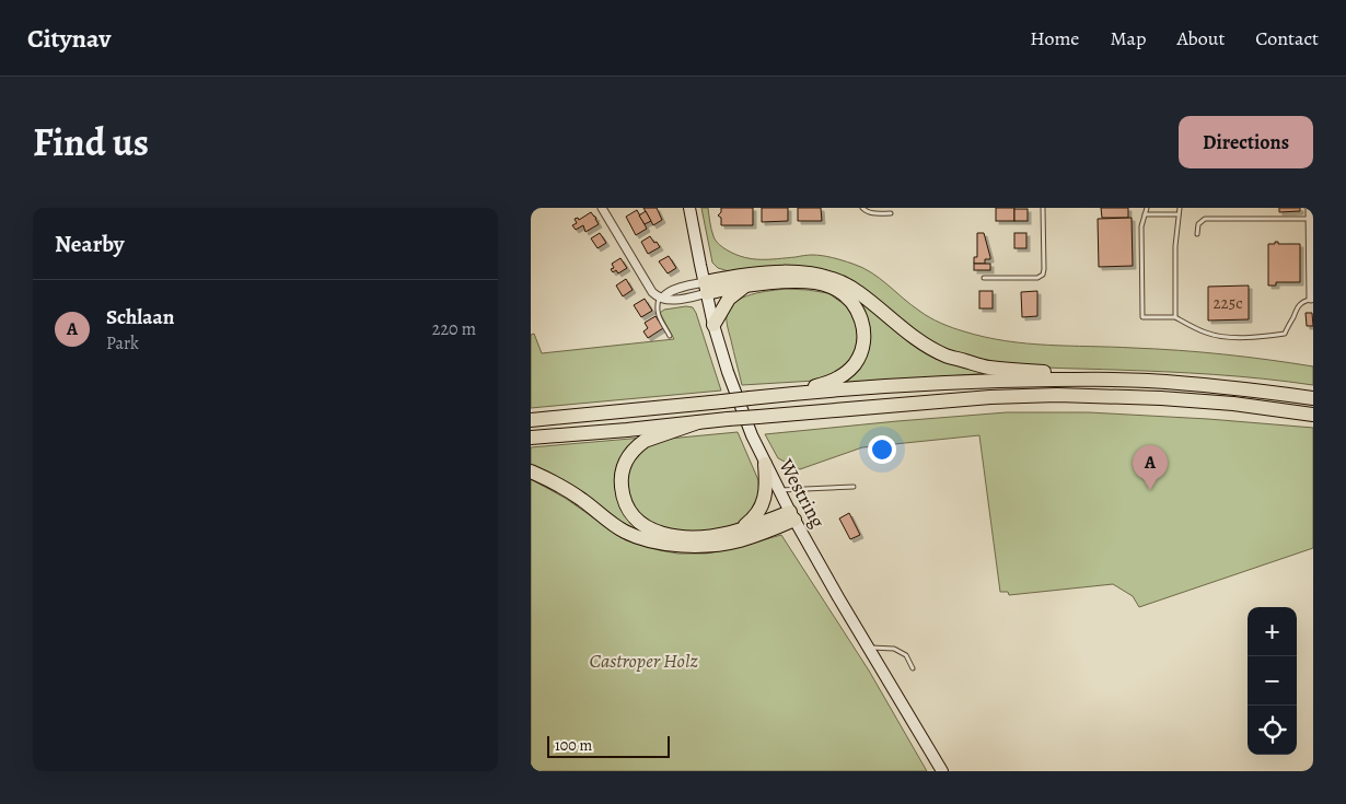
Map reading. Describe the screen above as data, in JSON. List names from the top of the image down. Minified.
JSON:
{"streets":{"main road":["Westring"]},"parks":["Castroper Holz"],"house_numbers":["225c"],"scale_bar":"100 m","page":{"header":"Citynav","nav":["Home","Map","About","Contact"],"title":"Find us","buttons":"Directions","heading":"Nearby","list":[{"mark":"A","name":"Schlaan","note":"Park","value":"220 m"}],"pins":"A","map_buttons":["+","−"],"scale":"100 m"}}
